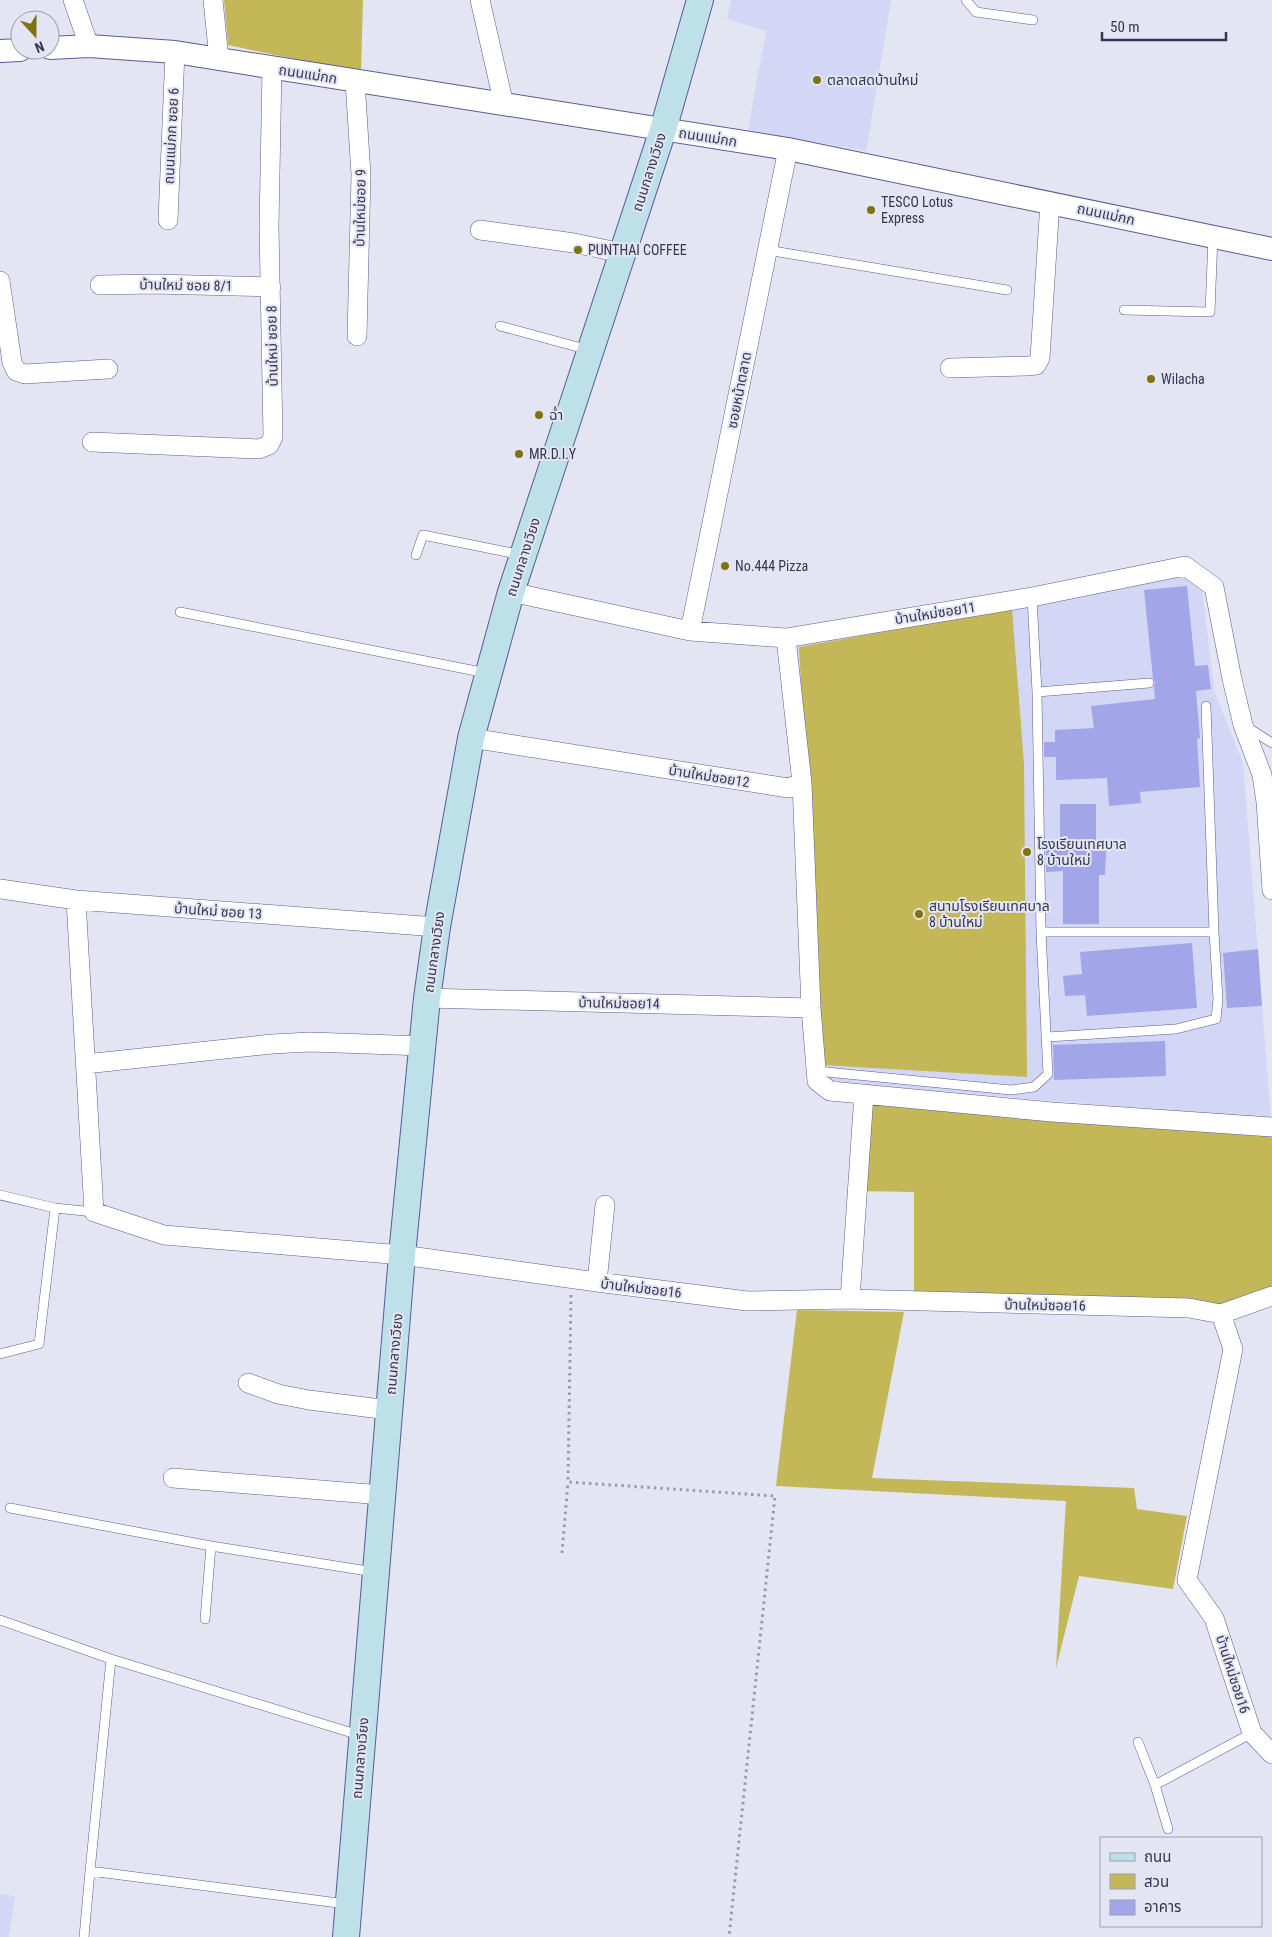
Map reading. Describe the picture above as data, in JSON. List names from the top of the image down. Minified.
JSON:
{"streets":{"main road":["ถนนกลางเวียง"],"street":["ถนนแม่กก","ถนนแม่กก ซอย 6","บ้านใหม่ซอย 9","บ้านใหม่ ซอย 8/1","บ้านใหม่ ซอย 8","ซอยหน้าตลาด","บ้านใหม่ซอย11","บ้านใหม่ซอย12","บ้านใหม่ ซอย 13","บ้านใหม่ซอย14","บ้านใหม่ซอย16"]},"crossings":[["ถนนแม่กก","ถนนแม่กก ซอย 6"],["ถนนแม่กก","ถนนกลางเวียง"],["ถนนแม่กก","บ้านใหม่ซอย 9"],["ถนนแม่กก","บ้านใหม่ ซอย 8"],["ถนนแม่กก","ซอยหน้าตลาด"],["ถนนกลางเวียง","บ้านใหม่ซอย11"],["ถนนกลางเวียง","บ้านใหม่ซอย12"],["ถนนกลางเวียง","บ้านใหม่ ซอย 13"],["ถนนกลางเวียง","บ้านใหม่ซอย14"],["ถนนกลางเวียง","บ้านใหม่ซอย16"],["บ้านใหม่ ซอย 8/1","บ้านใหม่ ซอย 8"],["ซอยหน้าตลาด","บ้านใหม่ซอย11"]],"places":["ตลาดสดบ้านใหม่","TESCO Lotus Express","PUNTHAI COFFEE","Wilacha","ฉ่ำ","MR.D.I.Y","No.444 Pizza","โรงเรียนเทศบาล 8 บ้านใหม่","สนามโรงเรียนเทศบาล 8 บ้านใหม่"],"legend":["ถนน","สวน","อาคาร"],"scale_bar":"50 m","north":"bottom"}
